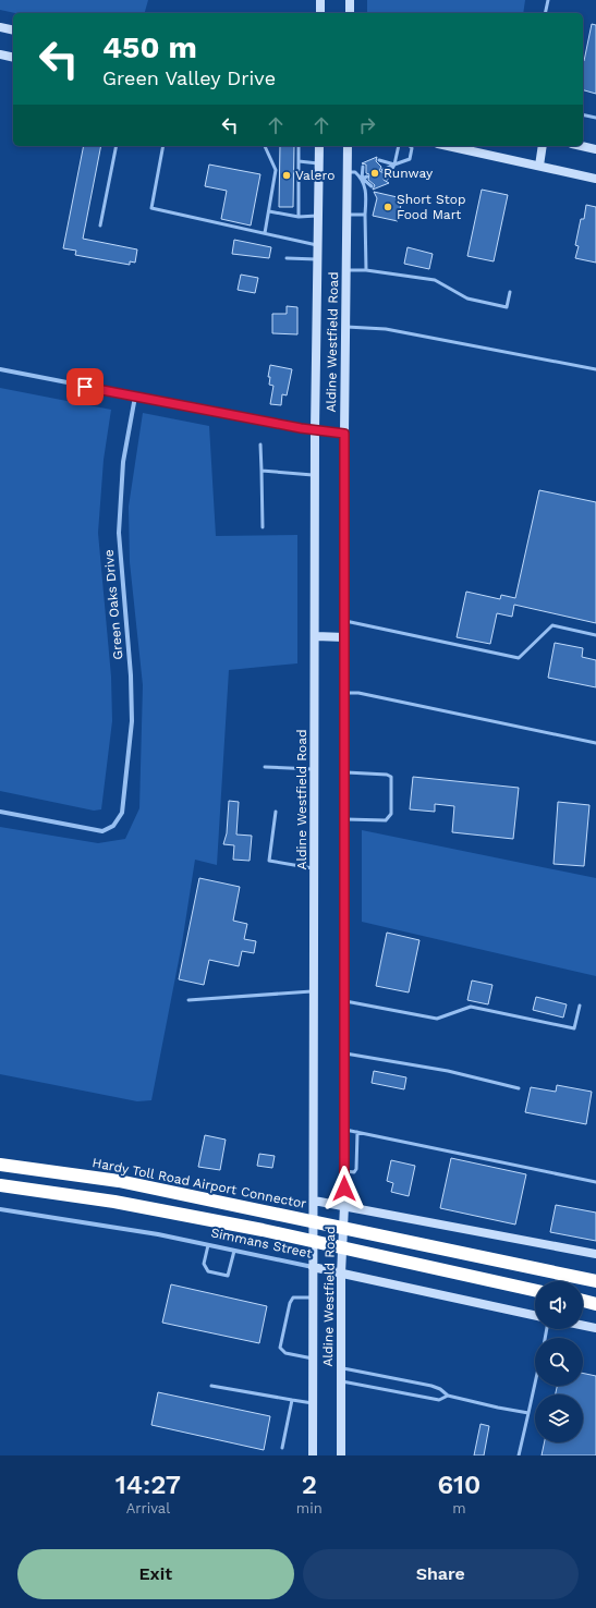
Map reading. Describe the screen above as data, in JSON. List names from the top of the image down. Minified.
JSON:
{"streets":{"highway":["Hardy Toll Road Airport Connector"],"main road":["Aldine Westfield Road","Simmans Street"],"street":["Green Oaks Drive"]},"crossings":[["Aldine Westfield Road","Simmans Street"]],"places":["Runway","Valero","Short Stop Food Mart"],"page":{"turn":["450 m","Green Valley Drive"],"eta":["14:27","Arrival","2","min","610","m"],"buttons":["Exit","Share"]}}
